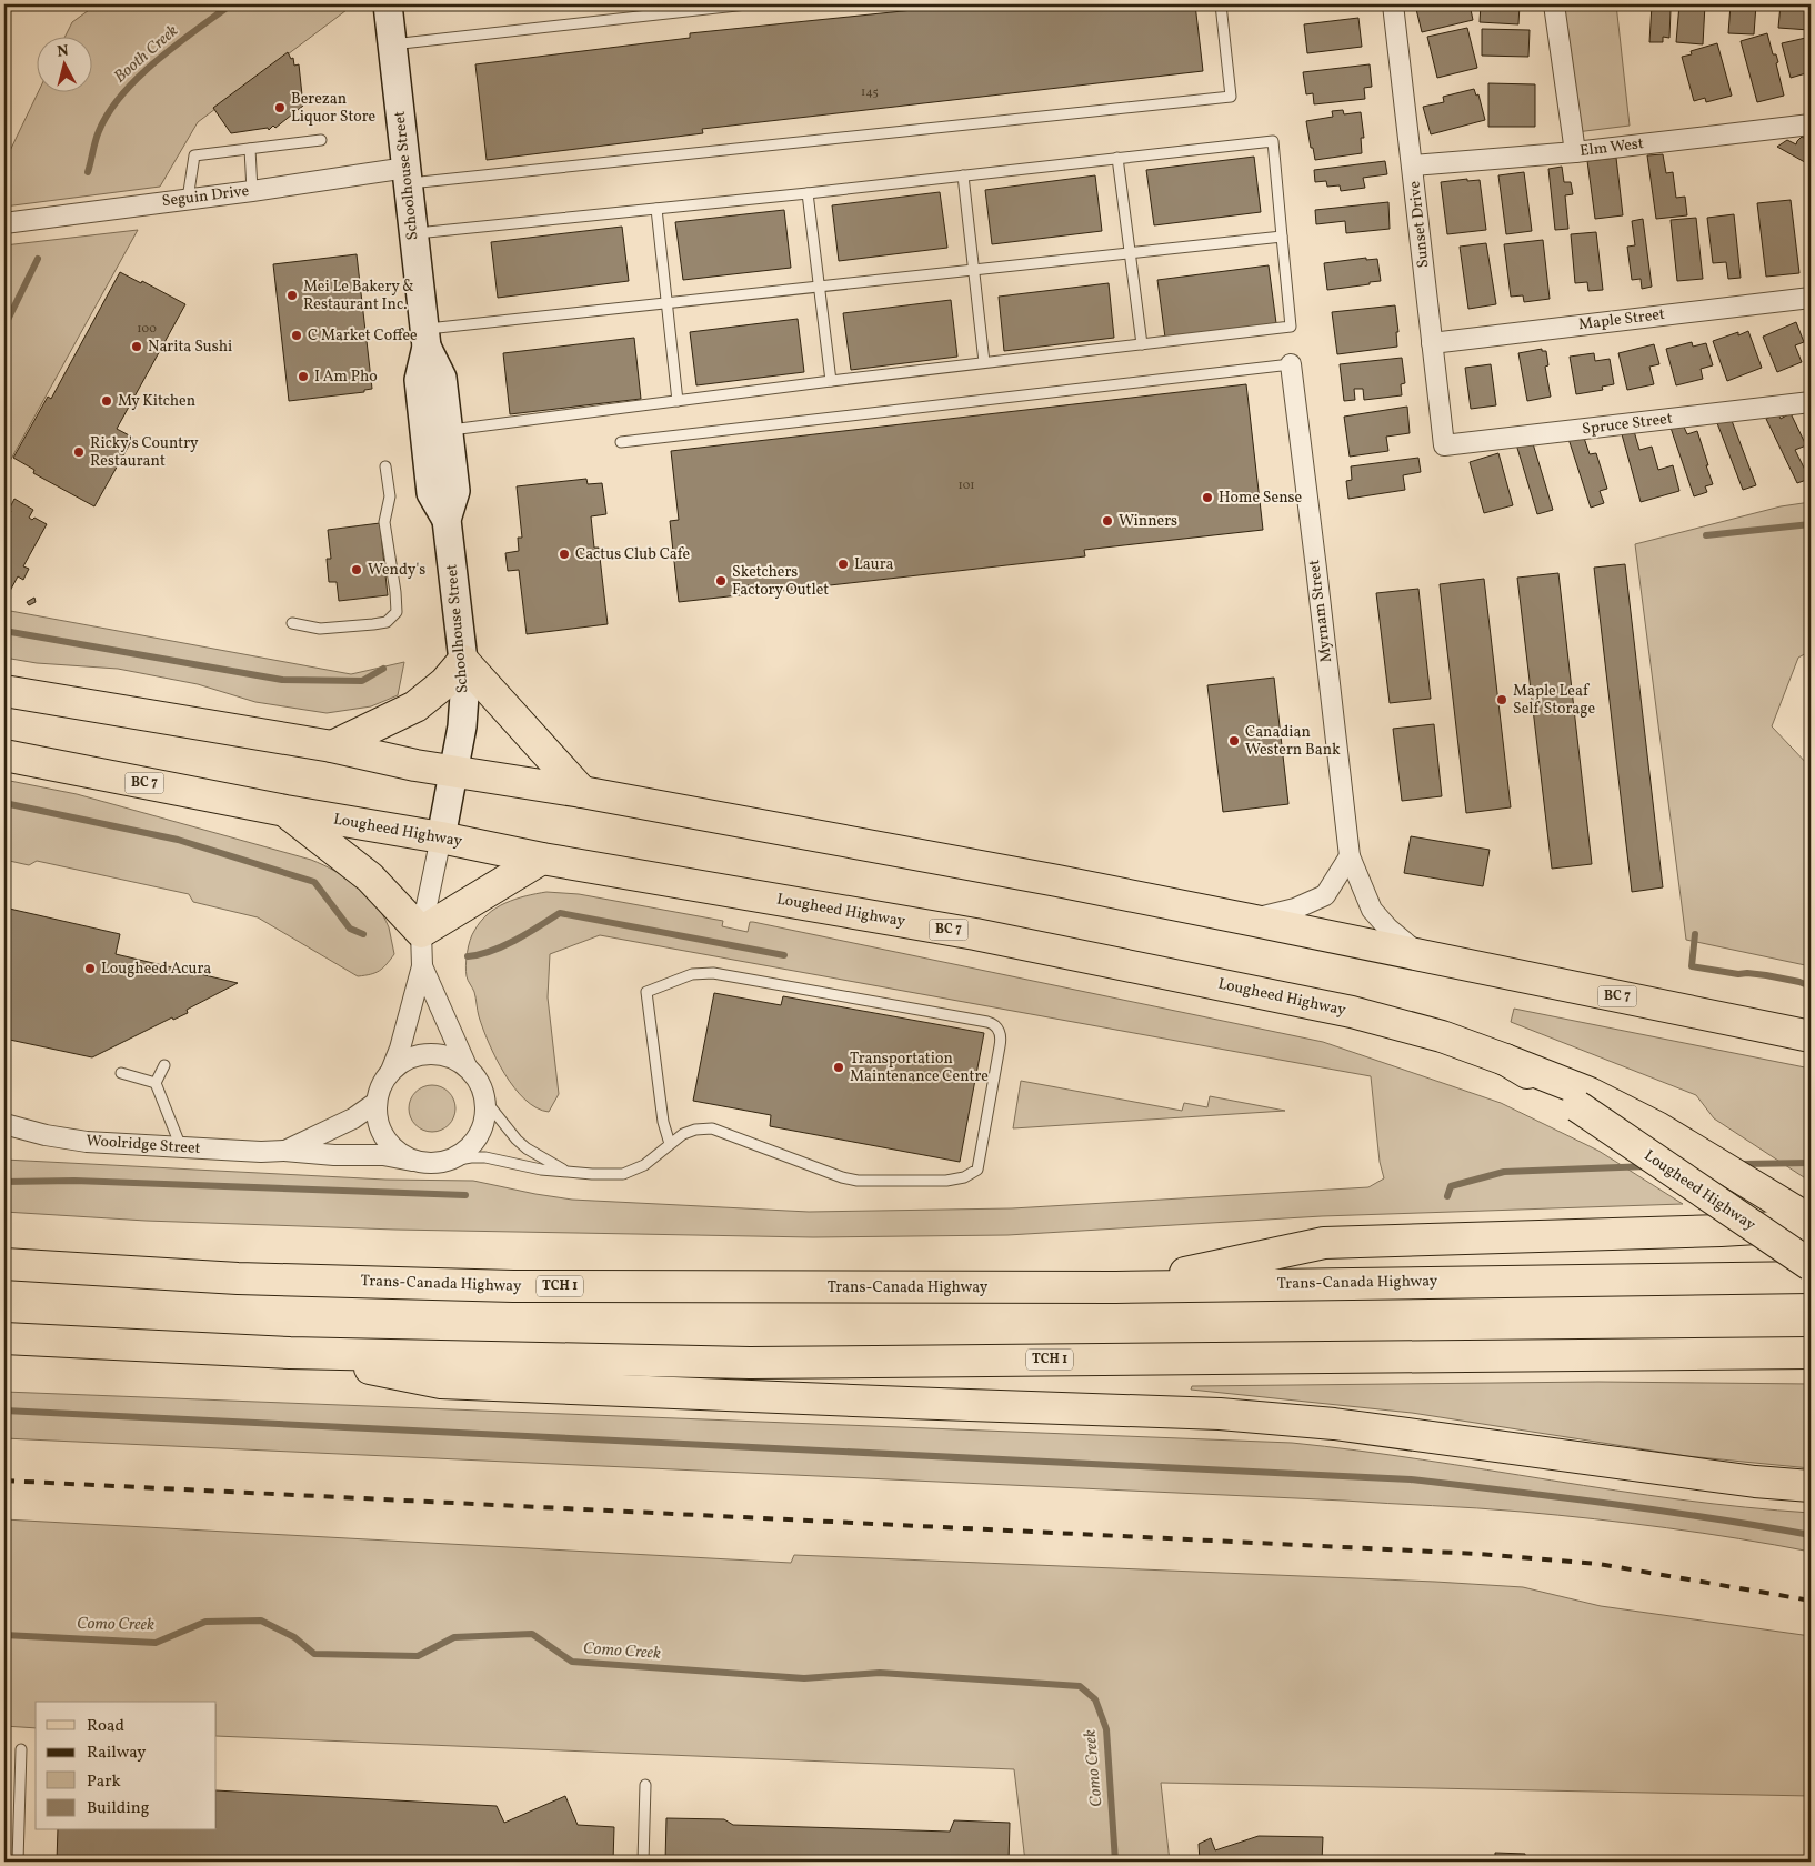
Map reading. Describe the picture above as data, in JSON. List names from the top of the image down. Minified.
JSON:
{"streets":{"main road":["Schoolhouse Street","BC 7","Lougheed Highway","Trans-Canada Highway","TCH 1"],"street":["Elm West","Seguin Drive","Sunset Drive","Maple Street","Spruce Street","Myrnam Street","Woolridge Street"]},"crossings":[["Elm West","Sunset Drive"],["Schoolhouse Street","Seguin Drive"],["Schoolhouse Street","BC 7"],["Schoolhouse Street","Lougheed Highway"],["Schoolhouse Street","Woolridge Street"],["Sunset Drive","Maple Street"],["Sunset Drive","Spruce Street"],["Myrnam Street","BC 7"]],"water":["Booth Creek","Como Creek"],"places":["Berezan Liquor Store","Mei Le Bakery & Restaurant Inc.","C Market Coffee","Narita Sushi","I Am Pho","My Kitchen","Ricky's Country Restaurant","Home Sense","Winners","Cactus Club Cafe","Laura","Wendy's","Sketchers Factory Outlet","Maple Leaf Self Storage","Canadian Western Bank","Lougheed Acura","Transportation Maintenance Centre"],"house_numbers":["145","100","101"],"legend":["Road","Railway","Park","Building"],"north":"top"}
